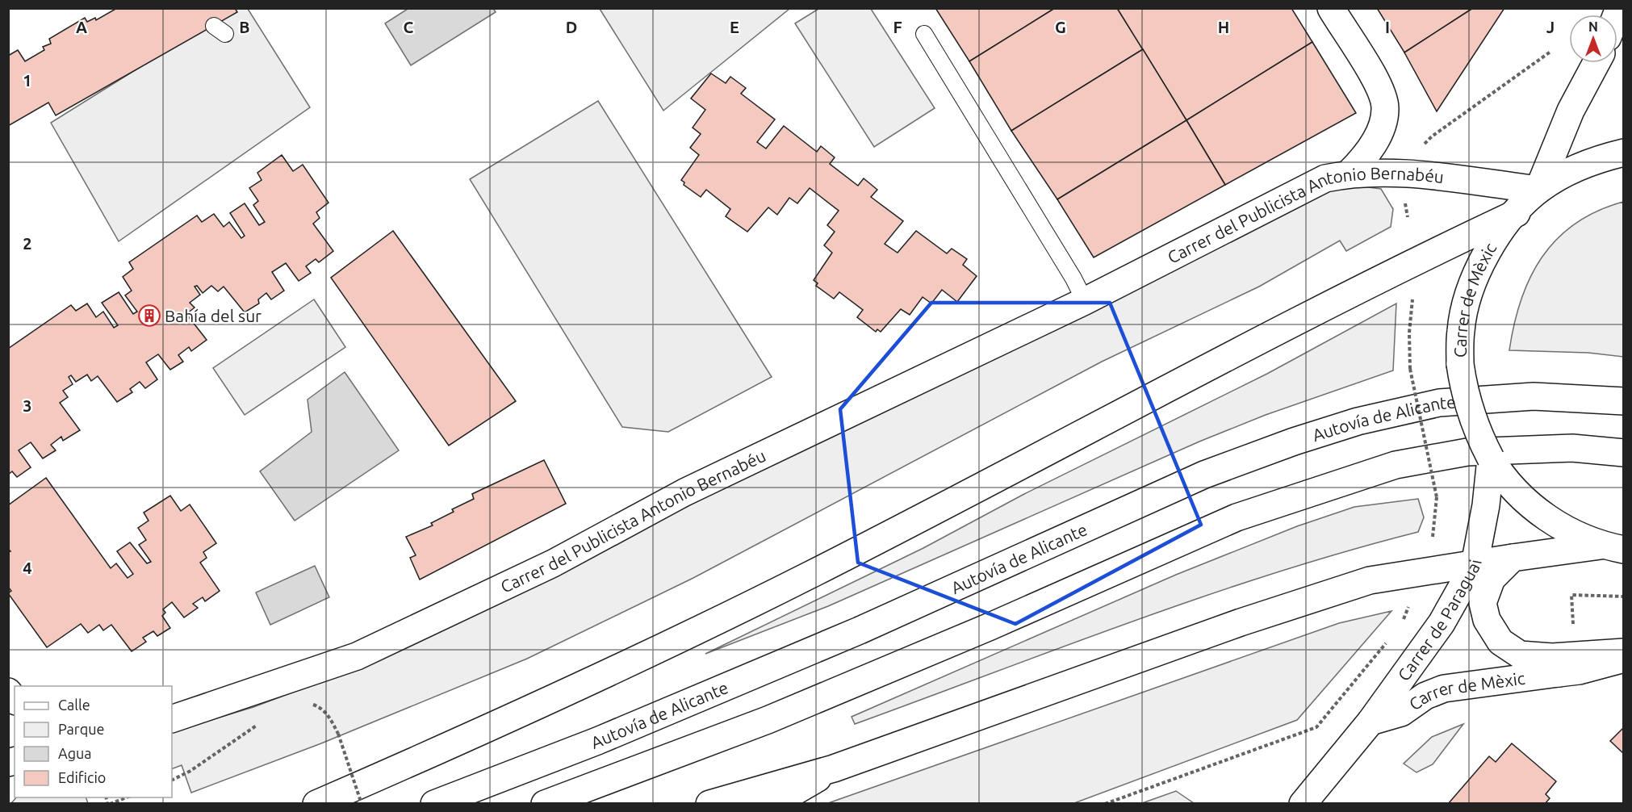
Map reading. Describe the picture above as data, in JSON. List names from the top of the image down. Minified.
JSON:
{"streets":{"main road":["Carrer del Publicista Antonio Bernabéu","Carrer de Mèxic","Autovía de Alicante","Carrer de Paraguai"]},"crossings":[["Carrer del Publicista Antonio Bernabéu","Carrer de Mèxic"],["Carrer de Mèxic","Carrer de Paraguai"]],"places":{"building":["Bahía del sur"]},"legend":["Calle","Parque","Agua","Edificio"],"north":"top","grid":{"columns":["A","B","C","D","E","F","G","H","I","J"],"rows":["1","2","3","4"]}}
